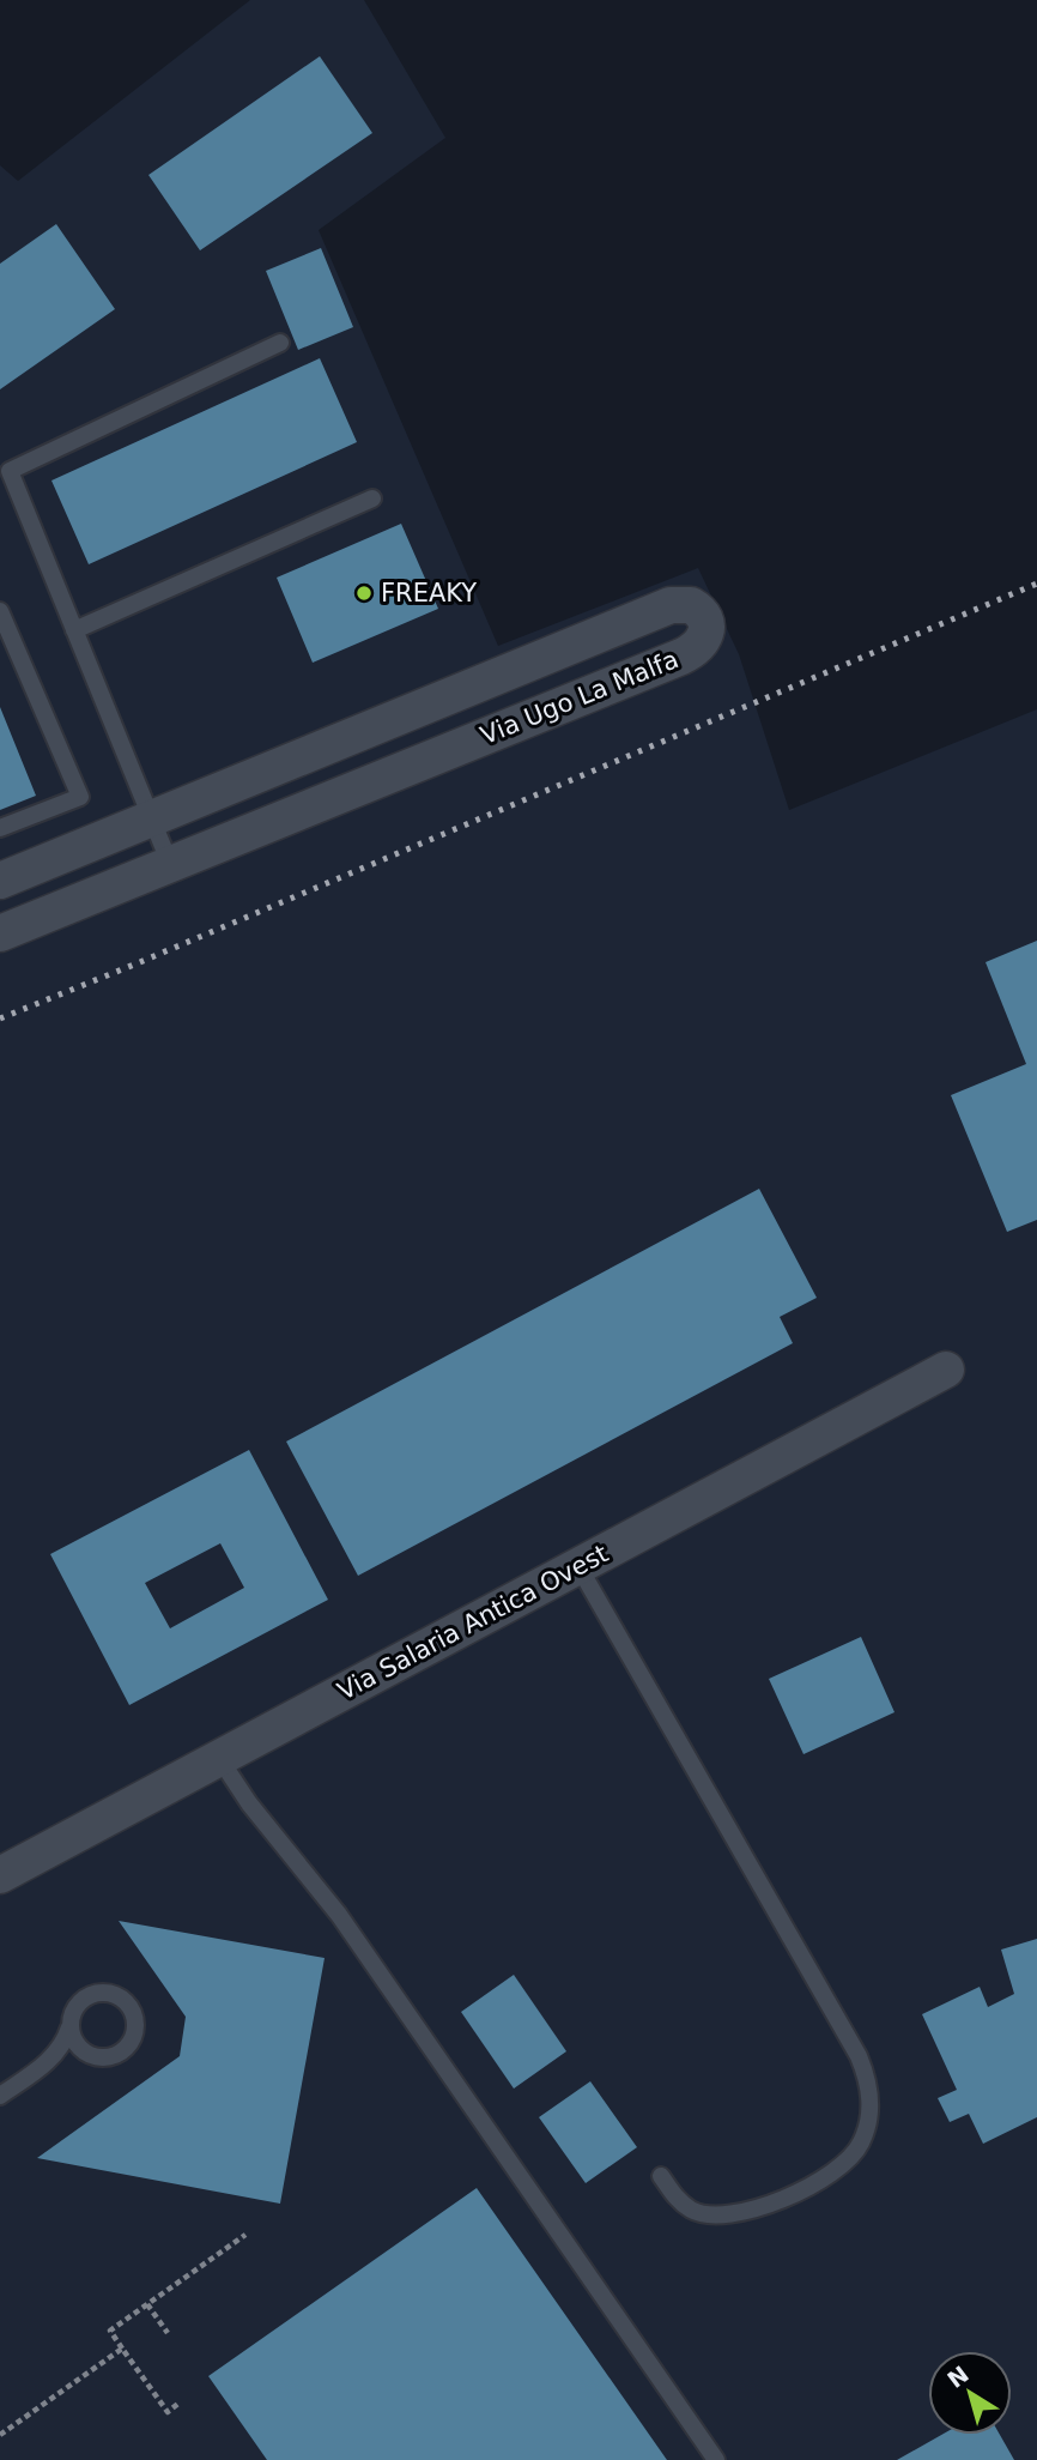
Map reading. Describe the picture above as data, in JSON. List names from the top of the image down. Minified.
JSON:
{"streets":{"street":["Via Ugo La Malfa","Via Salaria Antica Ovest"]},"places":["FREAKY"],"north":"top left"}
